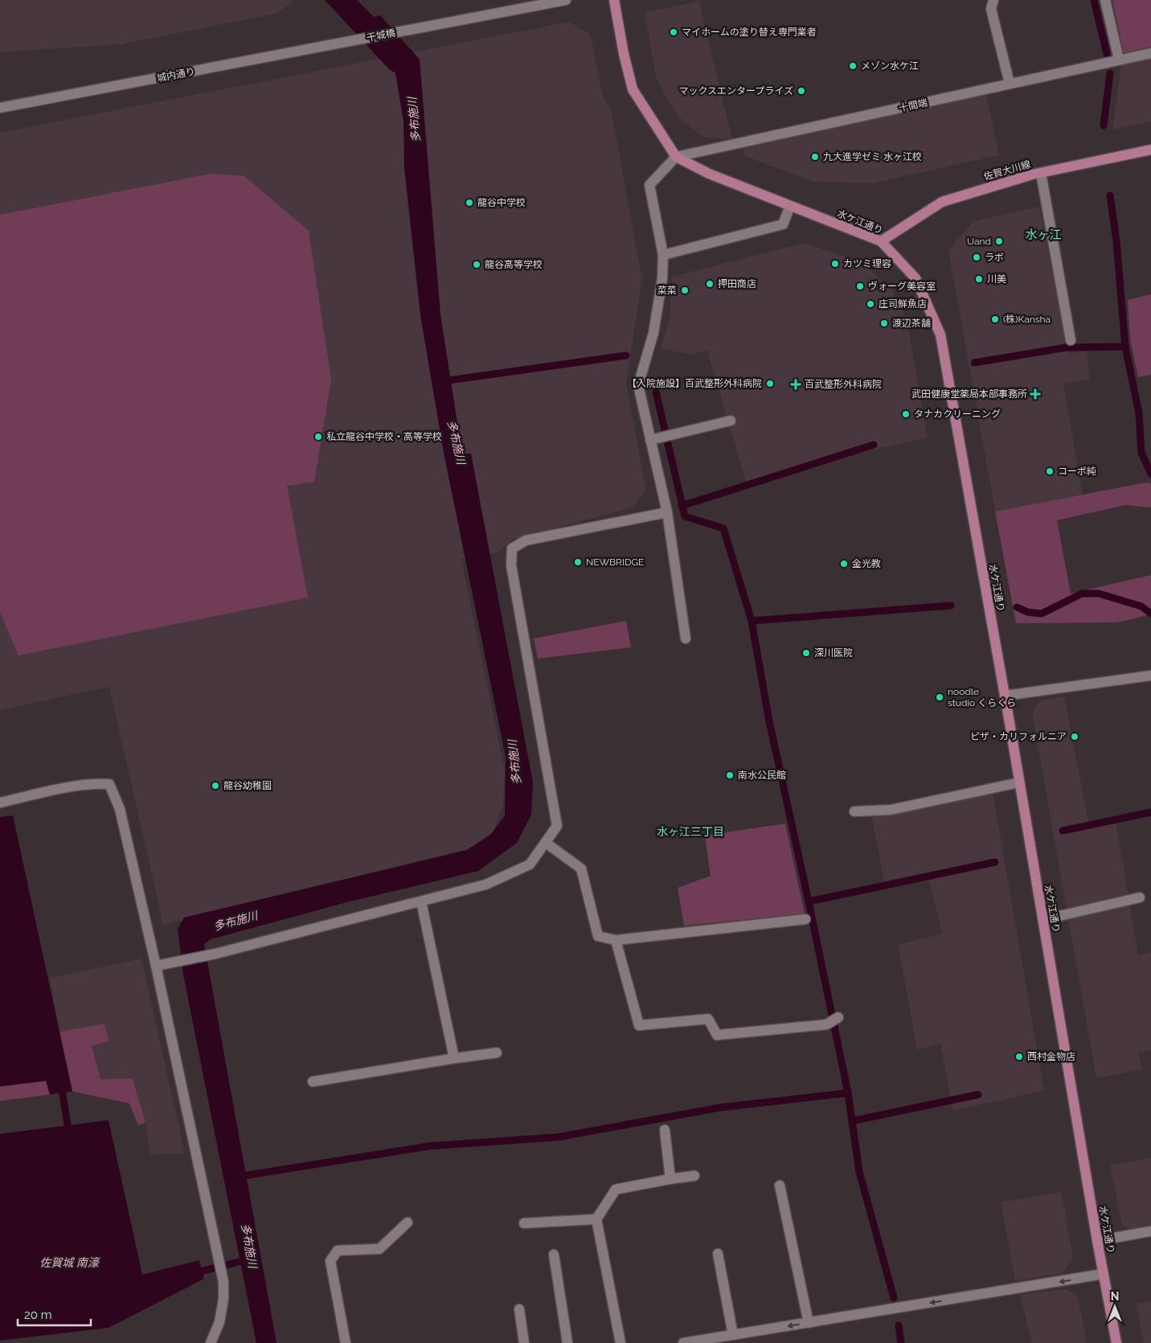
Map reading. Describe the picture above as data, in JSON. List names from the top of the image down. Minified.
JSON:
{"streets":{"main road":["佐賀大川線","水ケ江通り"],"street":["干城橋","城内通り","十間端"]},"crossings":[["干城橋","城内通り"],["十間端","水ケ江通り"],["佐賀大川線","水ケ江通り"]],"districts":["水ヶ江","水ヶ江三丁目"],"water":["多布施川","佐賀城 南濠"],"places":{"other":["マイホームの塗り替え専門業者","メゾン水ケ江","マックスエンタープライズ","九大進学ゼミ 水ヶ江校","龍谷中学校","Uand","ラボ","カツミ理容","龍谷高等学校","川美","押田商店","ヴォーグ美容室","菜菜","庄司鮮魚店","(株)Kansha","渡辺茶舗","【入院施設】百武整形外科病院","タナカクリーニング","私立龍谷中学校・高等学校","コーポ純","NEWBRIDGE","金光教","深川医院","noodle studio くらくら","ピザ・カリフォルニア","南水公民館","龍谷幼稚園","西村金物店"],"health":["百武整形外科病院","武田健康堂薬局本部事務所"]},"scale_bar":"20 m","north":"top"}
